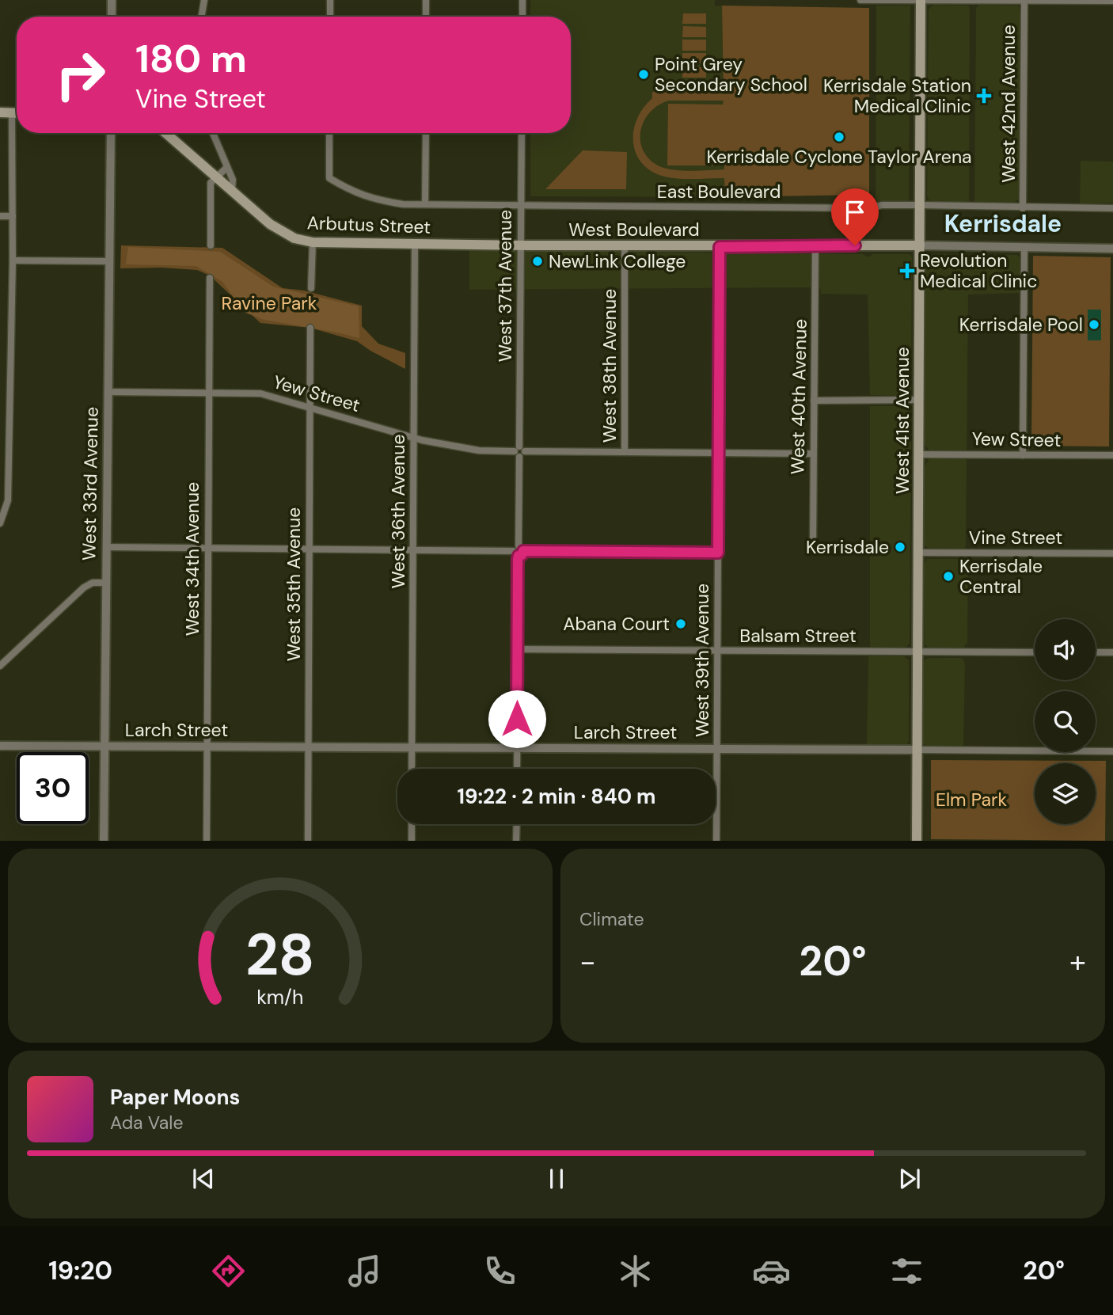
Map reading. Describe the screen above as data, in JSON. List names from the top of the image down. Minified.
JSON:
{"streets":{"main road":["Arbutus Street","West Boulevard","West 41st Avenue"],"street":["West 42nd Avenue","East Boulevard","West 37th Avenue","West 38th Avenue","Yew Street","West 40th Avenue","West 33rd Avenue","West 36th Avenue","Vine Street","West 34th Avenue","West 35th Avenue","Balsam Street","West 39th Avenue","Larch Street"]},"crossings":[["West 42nd Avenue","East Boulevard"],["East Boulevard","West 37th Avenue"],["East Boulevard","West 41st Avenue"],["Arbutus Street","West Boulevard"],["Arbutus Street","West 37th Avenue"],["Arbutus Street","West 36th Avenue"],["West Boulevard","West 37th Avenue"],["West Boulevard","West 38th Avenue"],["West Boulevard","West 40th Avenue"],["West Boulevard","West 41st Avenue"],["West Boulevard","West 39th Avenue"],["West 37th Avenue","Yew Street"],["West 37th Avenue","Balsam Street"],["West 37th Avenue","Larch Street"],["West 38th Avenue","Yew Street"],["Yew Street","West 40th Avenue"],["Yew Street","West 41st Avenue"],["Yew Street","West 33rd Avenue"],["Yew Street","West 36th Avenue"],["Yew Street","West 34th Avenue"],["Yew Street","West 35th Avenue"],["Yew Street","West 39th Avenue"],["West 41st Avenue","Vine Street"],["West 41st Avenue","Balsam Street"],["West 41st Avenue","Larch Street"],["West 33rd Avenue","Larch Street"],["West 36th Avenue","Larch Street"],["West 34th Avenue","Larch Street"],["West 35th Avenue","Larch Street"],["Balsam Street","West 39th Avenue"],["West 39th Avenue","Larch Street"]],"districts":["Kerrisdale"],"parks":["Ravine Park","Elm Park"],"places":{"other":["Point Grey Secondary School","Kerrisdale Cyclone Taylor Arena","NewLink College","Kerrisdale Pool","Kerrisdale","Kerrisdale Central","Abana Court"],"health":["Kerrisdale Station Medical Clinic","Revolution Medical Clinic"]},"page":{"turn":["180 m","Vine Street"],"limit":"30","trip":"19:22 · 2 min · 840 m","tile":"Climate","heat":["−","20°","+"],"song":["Paper Moons","Ada Vale"],"tabs":["19:20","20°"],"gauge":["28","km/h"]}}
